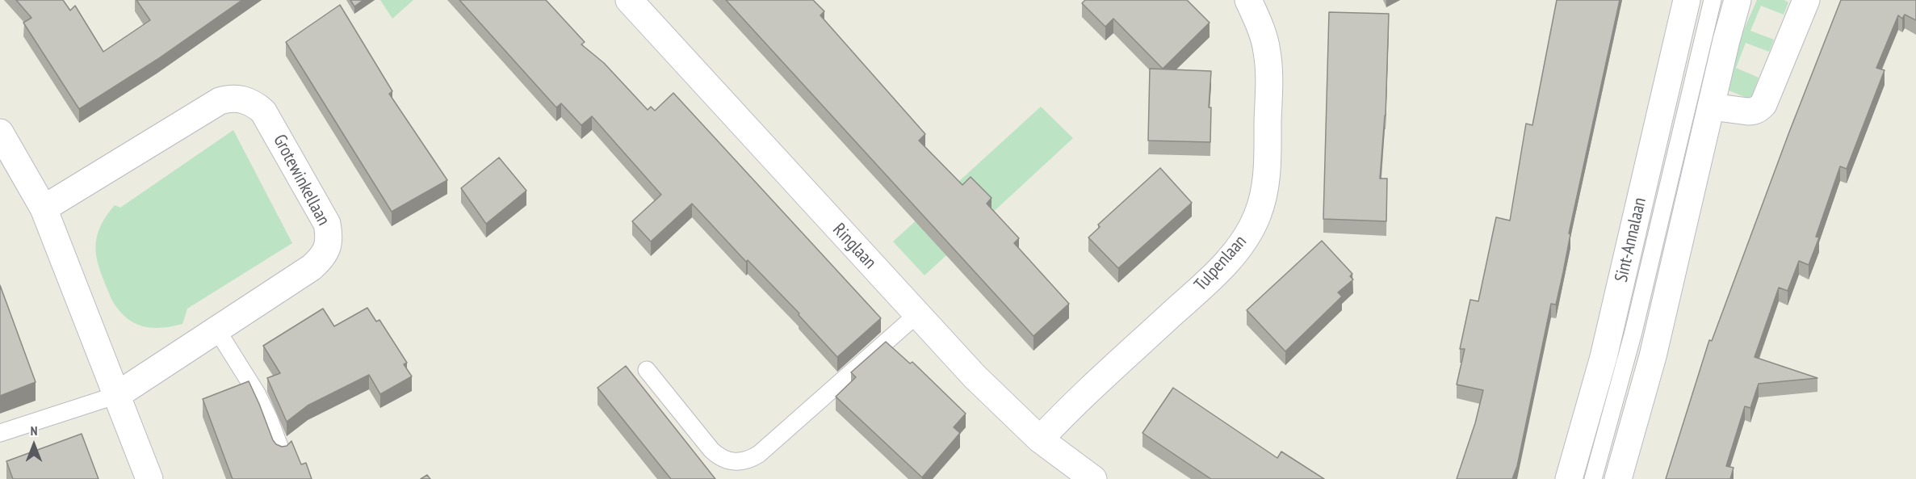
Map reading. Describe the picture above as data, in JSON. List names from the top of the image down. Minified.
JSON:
{"streets":{"street":["Grotewinkellaan","Sint-Annalaan","Ringlaan","Tulpenlaan"]},"crossings":[["Ringlaan","Tulpenlaan"]],"north":"top"}
